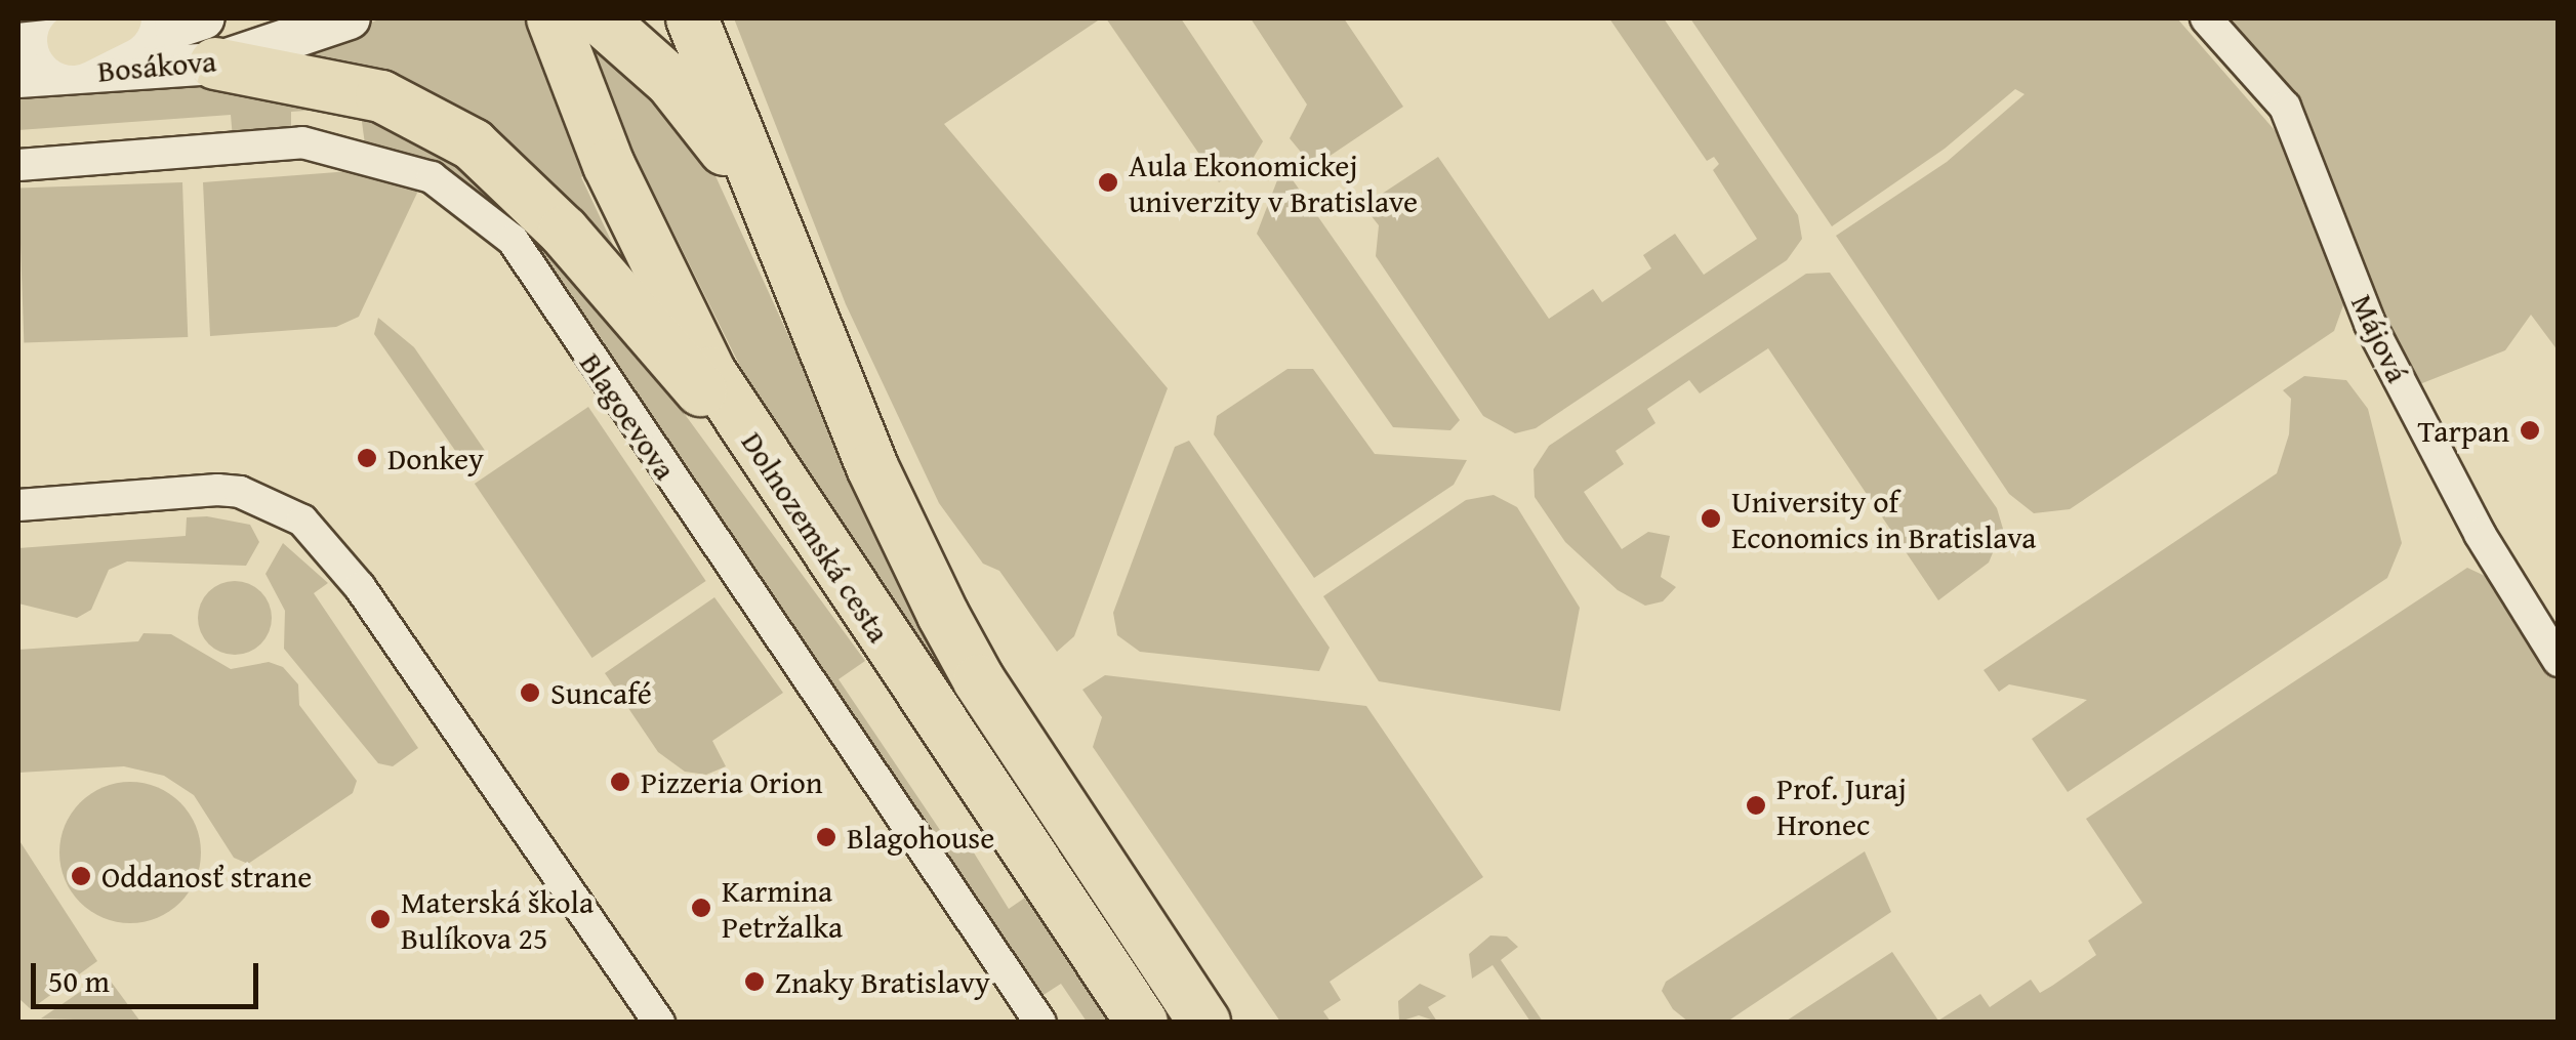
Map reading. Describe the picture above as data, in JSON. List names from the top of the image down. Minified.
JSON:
{"streets":{"main road":["Dolnozemská cesta"],"street":["Bosákova","Májová","Blagoevova"]},"places":["Aula Ekonomickej univerzity v Bratislave","Tarpan","Donkey","University of Economics in Bratislava","Suncafé","Pizzeria Orion","Prof. Juraj Hronec","Blagohouse","Oddanosť strane","Karmina Petržalka","Materská škola Bulíkova 25","Znaky Bratislavy"],"scale_bar":"50 m"}
